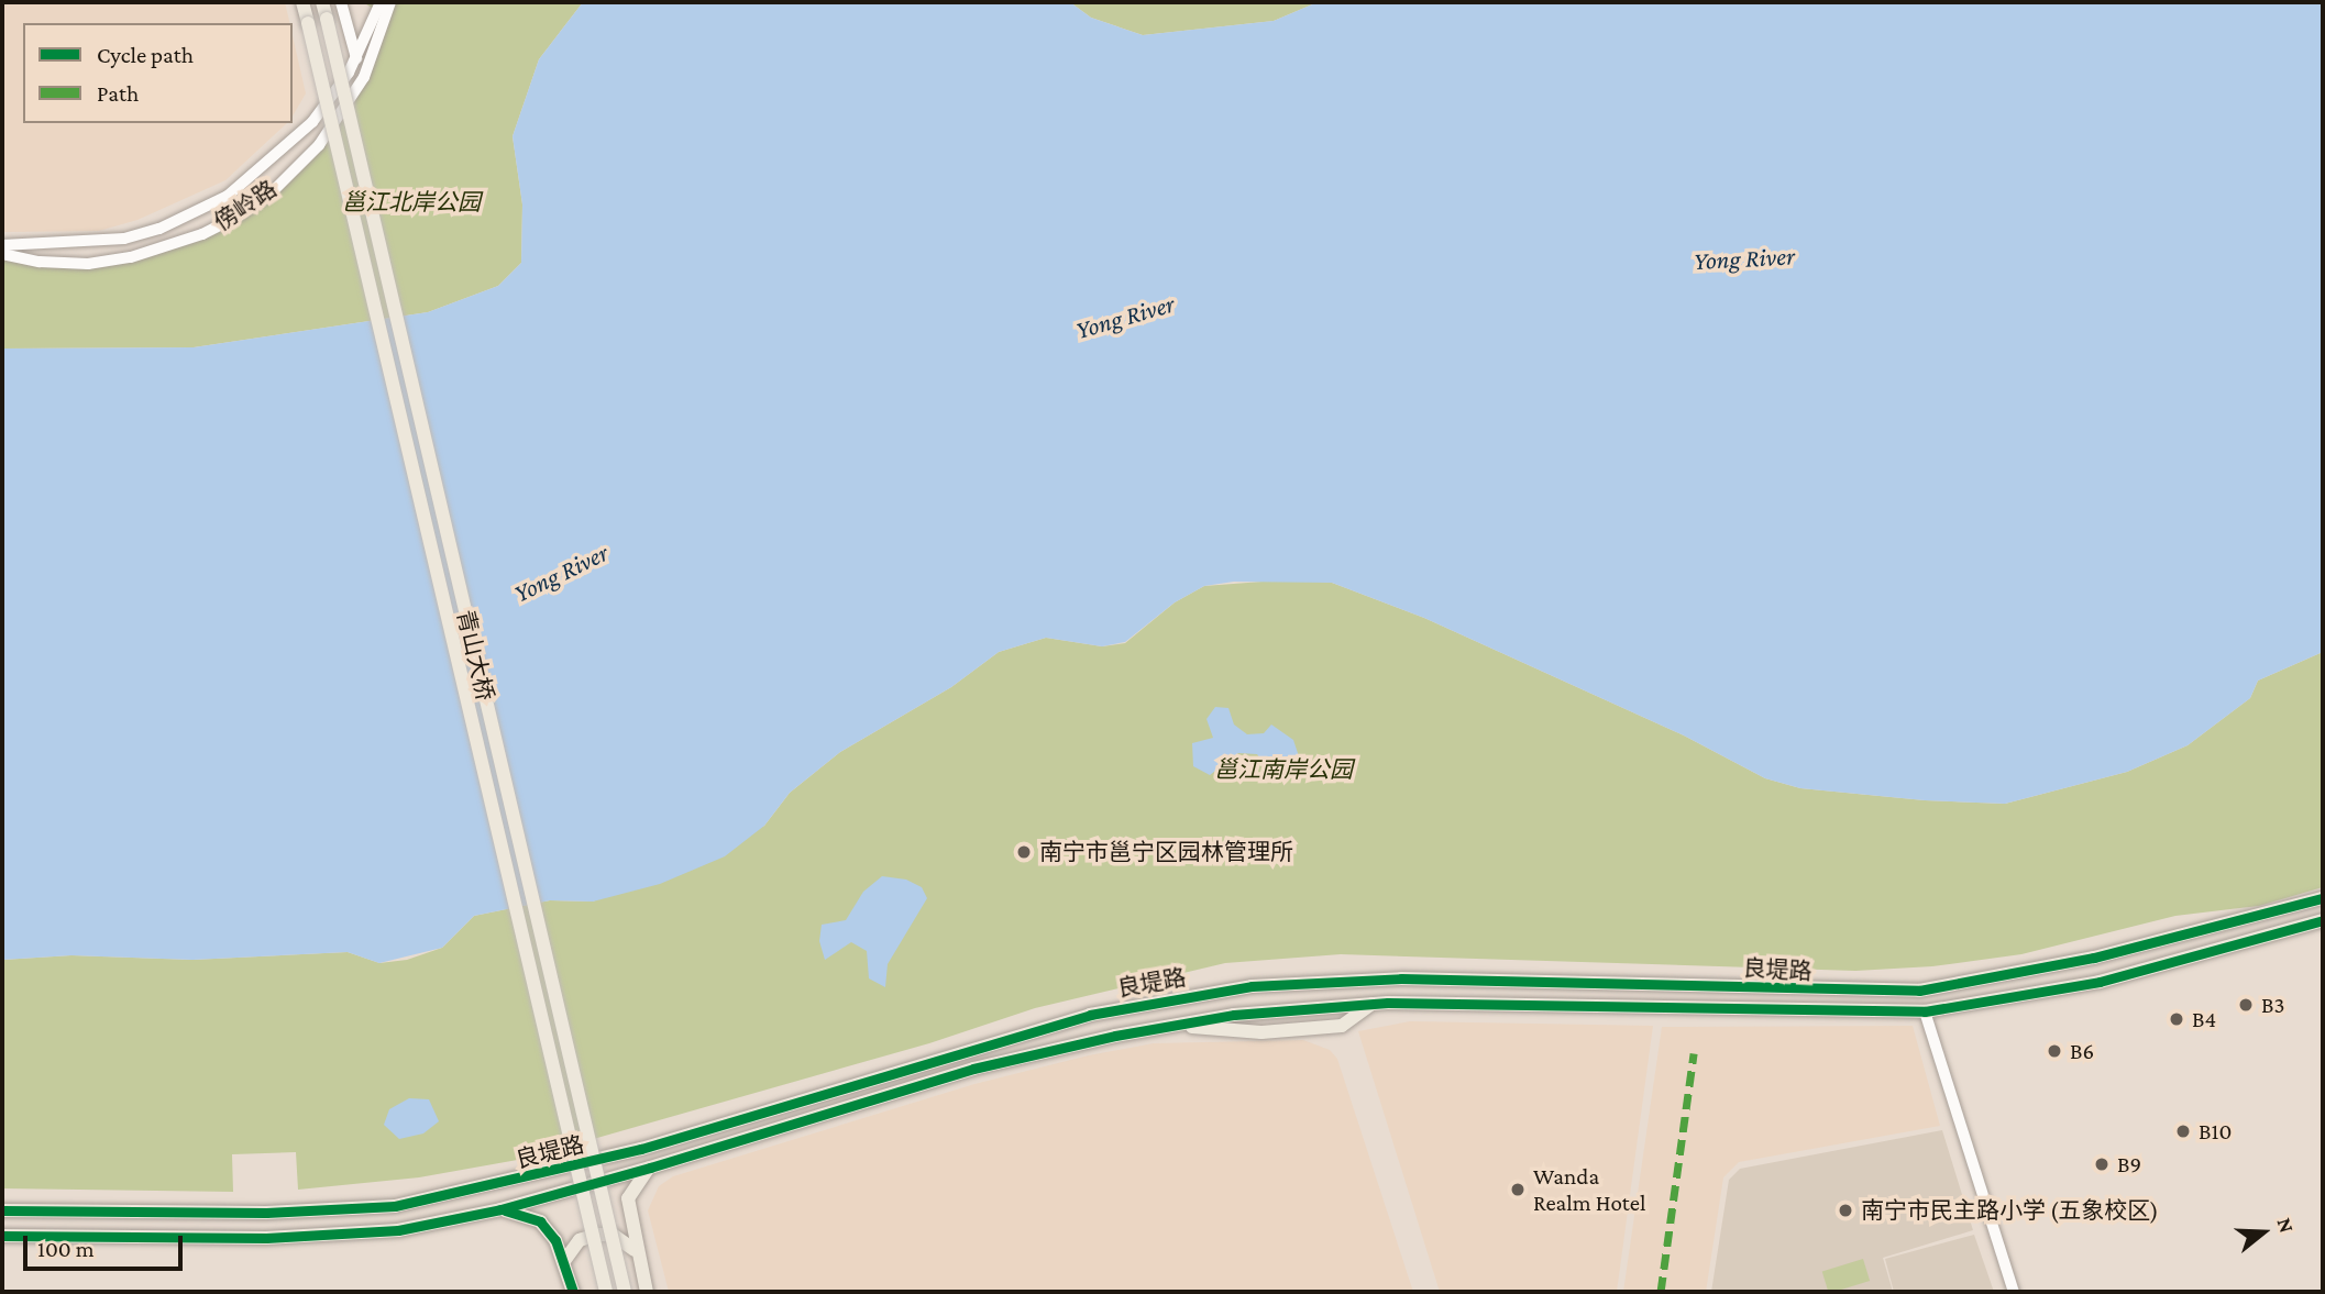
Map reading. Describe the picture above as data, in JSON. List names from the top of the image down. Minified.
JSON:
{"streets":{"main road":["青山大桥","良堤路"],"street":["傍岭路"]},"water":["Yong River"],"parks":["邕江北岸公园","邕江南岸公园"],"places":["南宁市邕宁区园林管理所","B3","B4","B6","B10","B9","Wanda Realm Hotel","南宁市民主路小学 (五象校区)"],"legend":["Cycle path","Path"],"scale_bar":"100 m","north":"right"}
